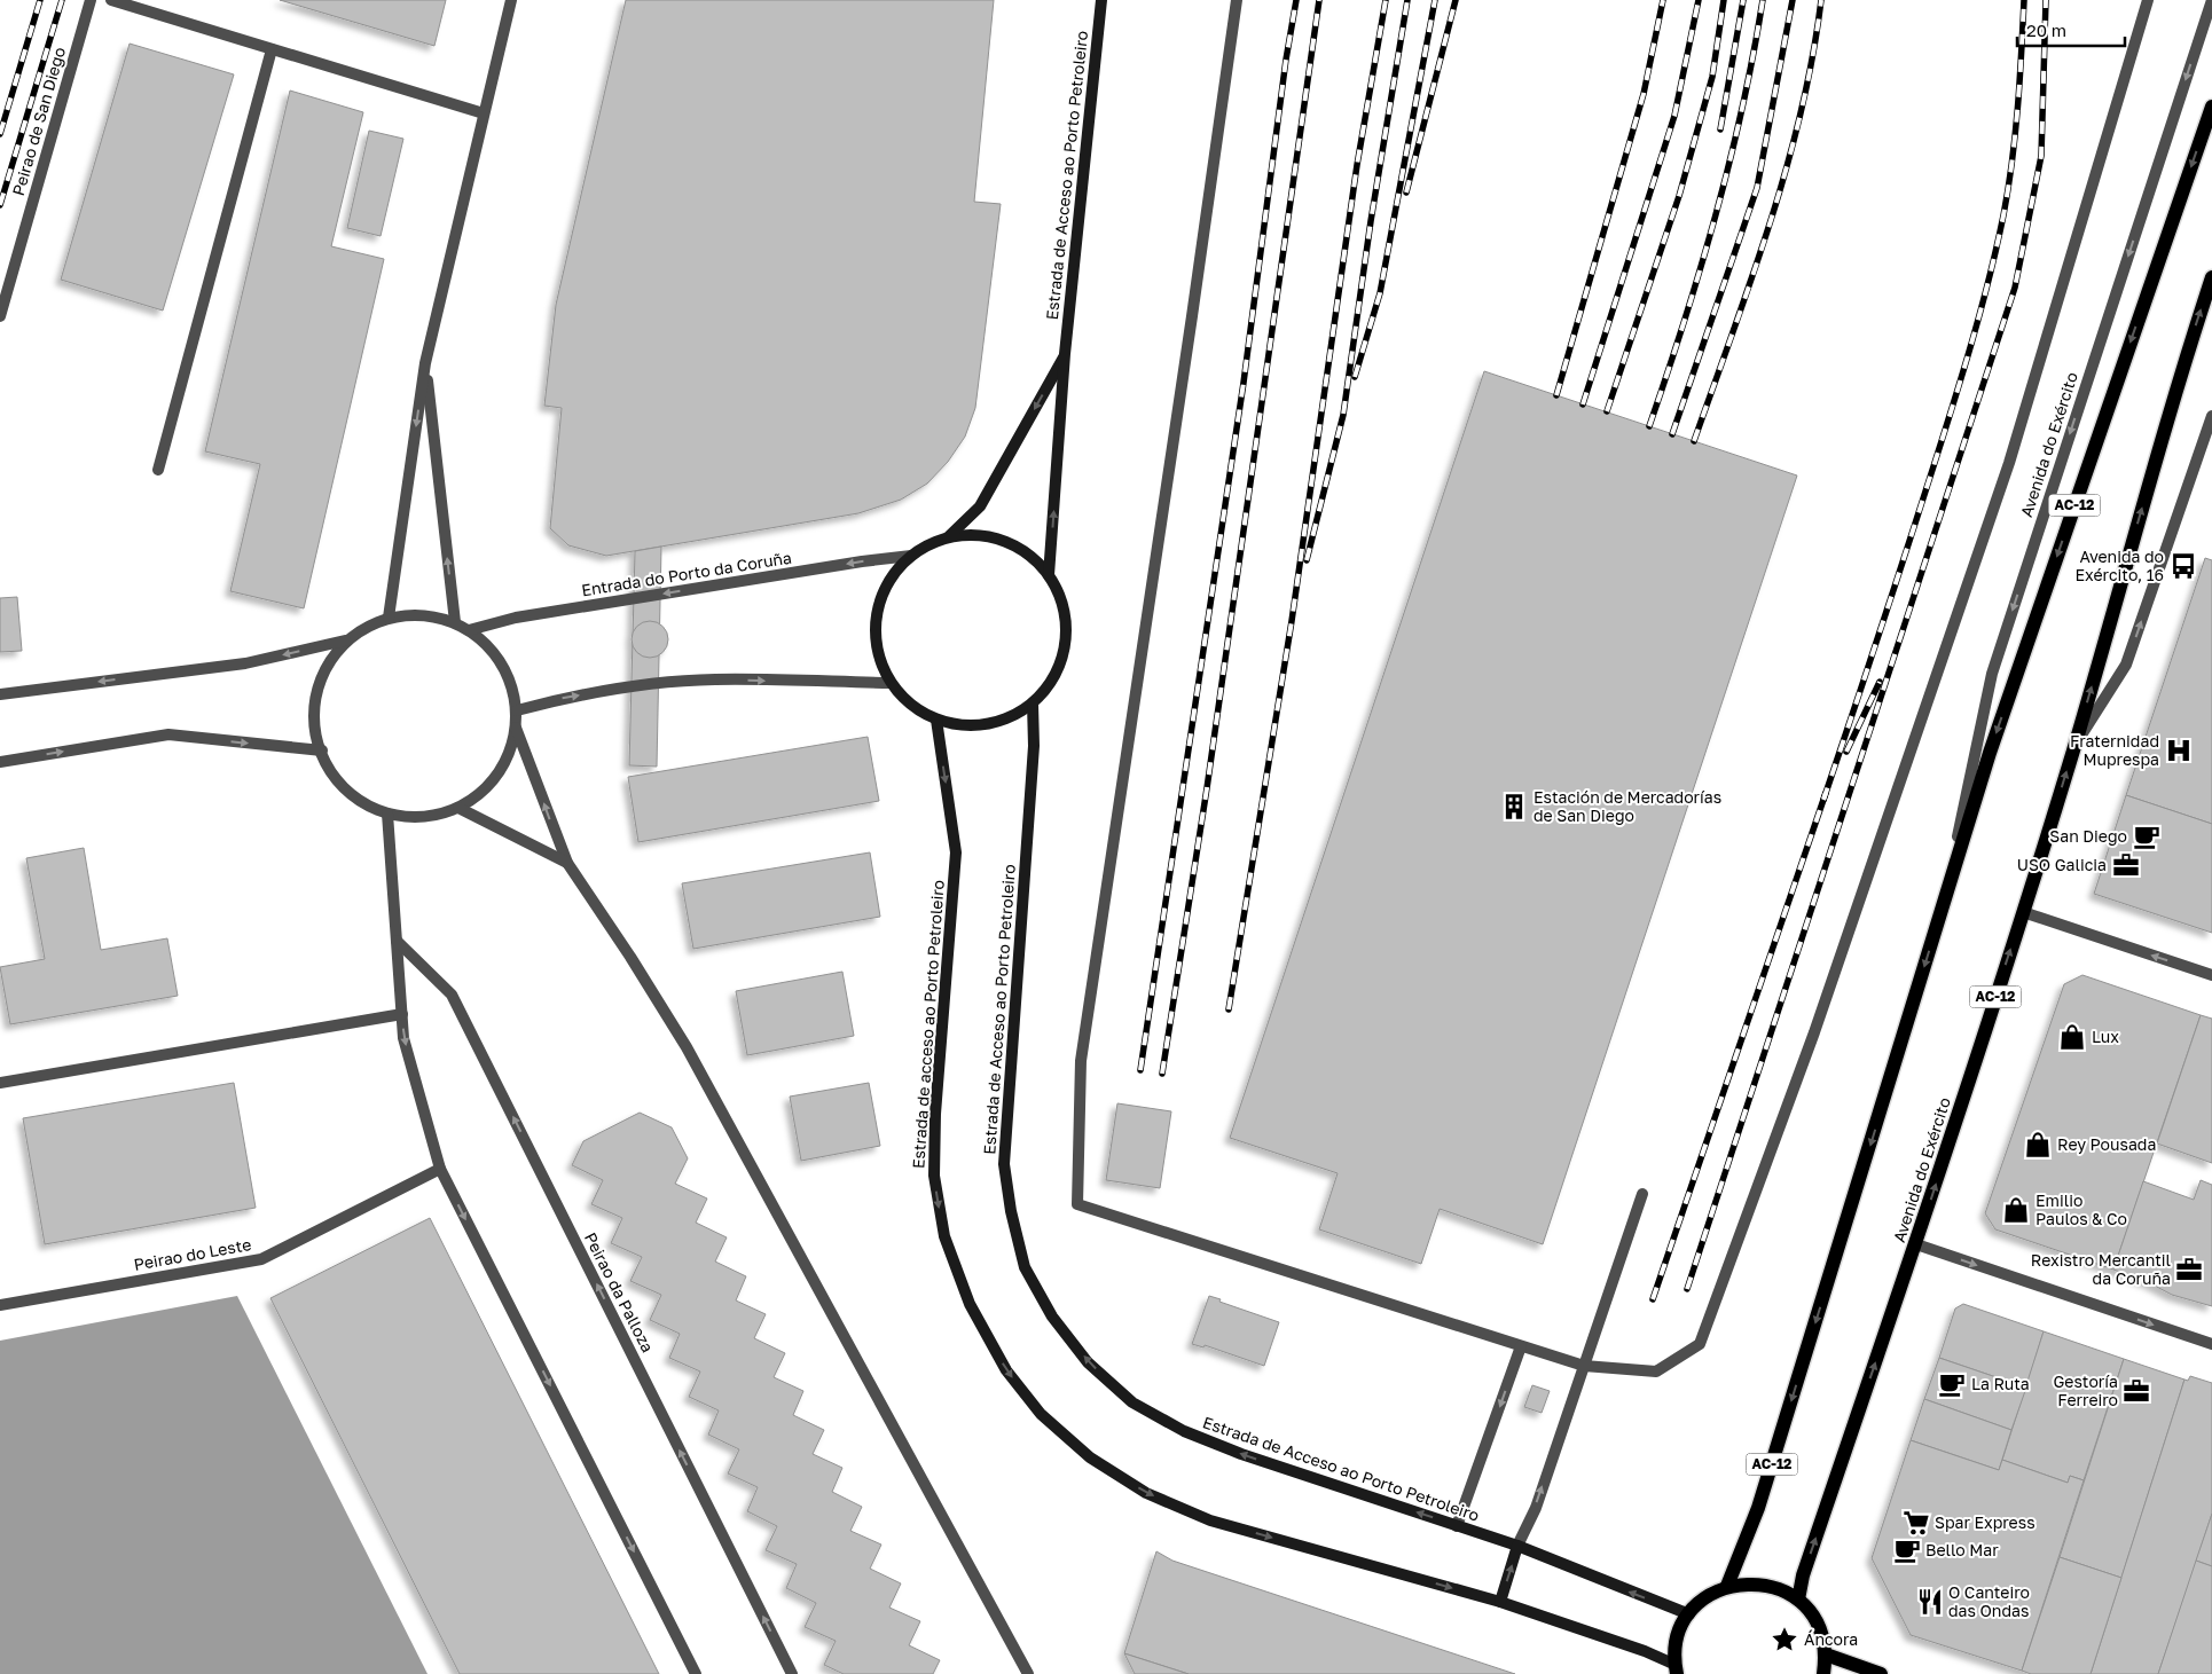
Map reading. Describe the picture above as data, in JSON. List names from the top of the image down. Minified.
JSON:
{"streets":{"main road":["Estrada de Acceso ao Porto Petroleiro","Avenida do Exército","AC-12","Estrada de acceso ao Porto Petroleiro"],"street":["Peirao de San Diego","Entrada do Porto da Coruña","Peirao do Leste","Peirao da Palloza"]},"crossings":[["Estrada de Acceso ao Porto Petroleiro","Entrada do Porto da Coruña"],["Estrada de Acceso ao Porto Petroleiro","Estrada de acceso ao Porto Petroleiro"],["Entrada do Porto da Coruña","Estrada de acceso ao Porto Petroleiro"]],"one_way":["Estrada de acceso ao Porto Petroleiro"],"places":{"bus stop":["Avenida do Exército, 16"],"hospital":["Fraternidad Muprespa"],"building":["Estación de Mercadorías de San Diego"],"cafe":["San Diego","La Ruta","Bello Mar"],"office":["USO Galicia","Rexistro Mercantil da Coruña","Gestoría Ferreiro"],"shop":["Lux","Rey Pousada","Emilio Paulos & Co"],"supermarket":["Spar Express"],"restaurant":["O Canteiro das Ondas"],"place":["Áncora"]},"scale_bar":"20 m"}
